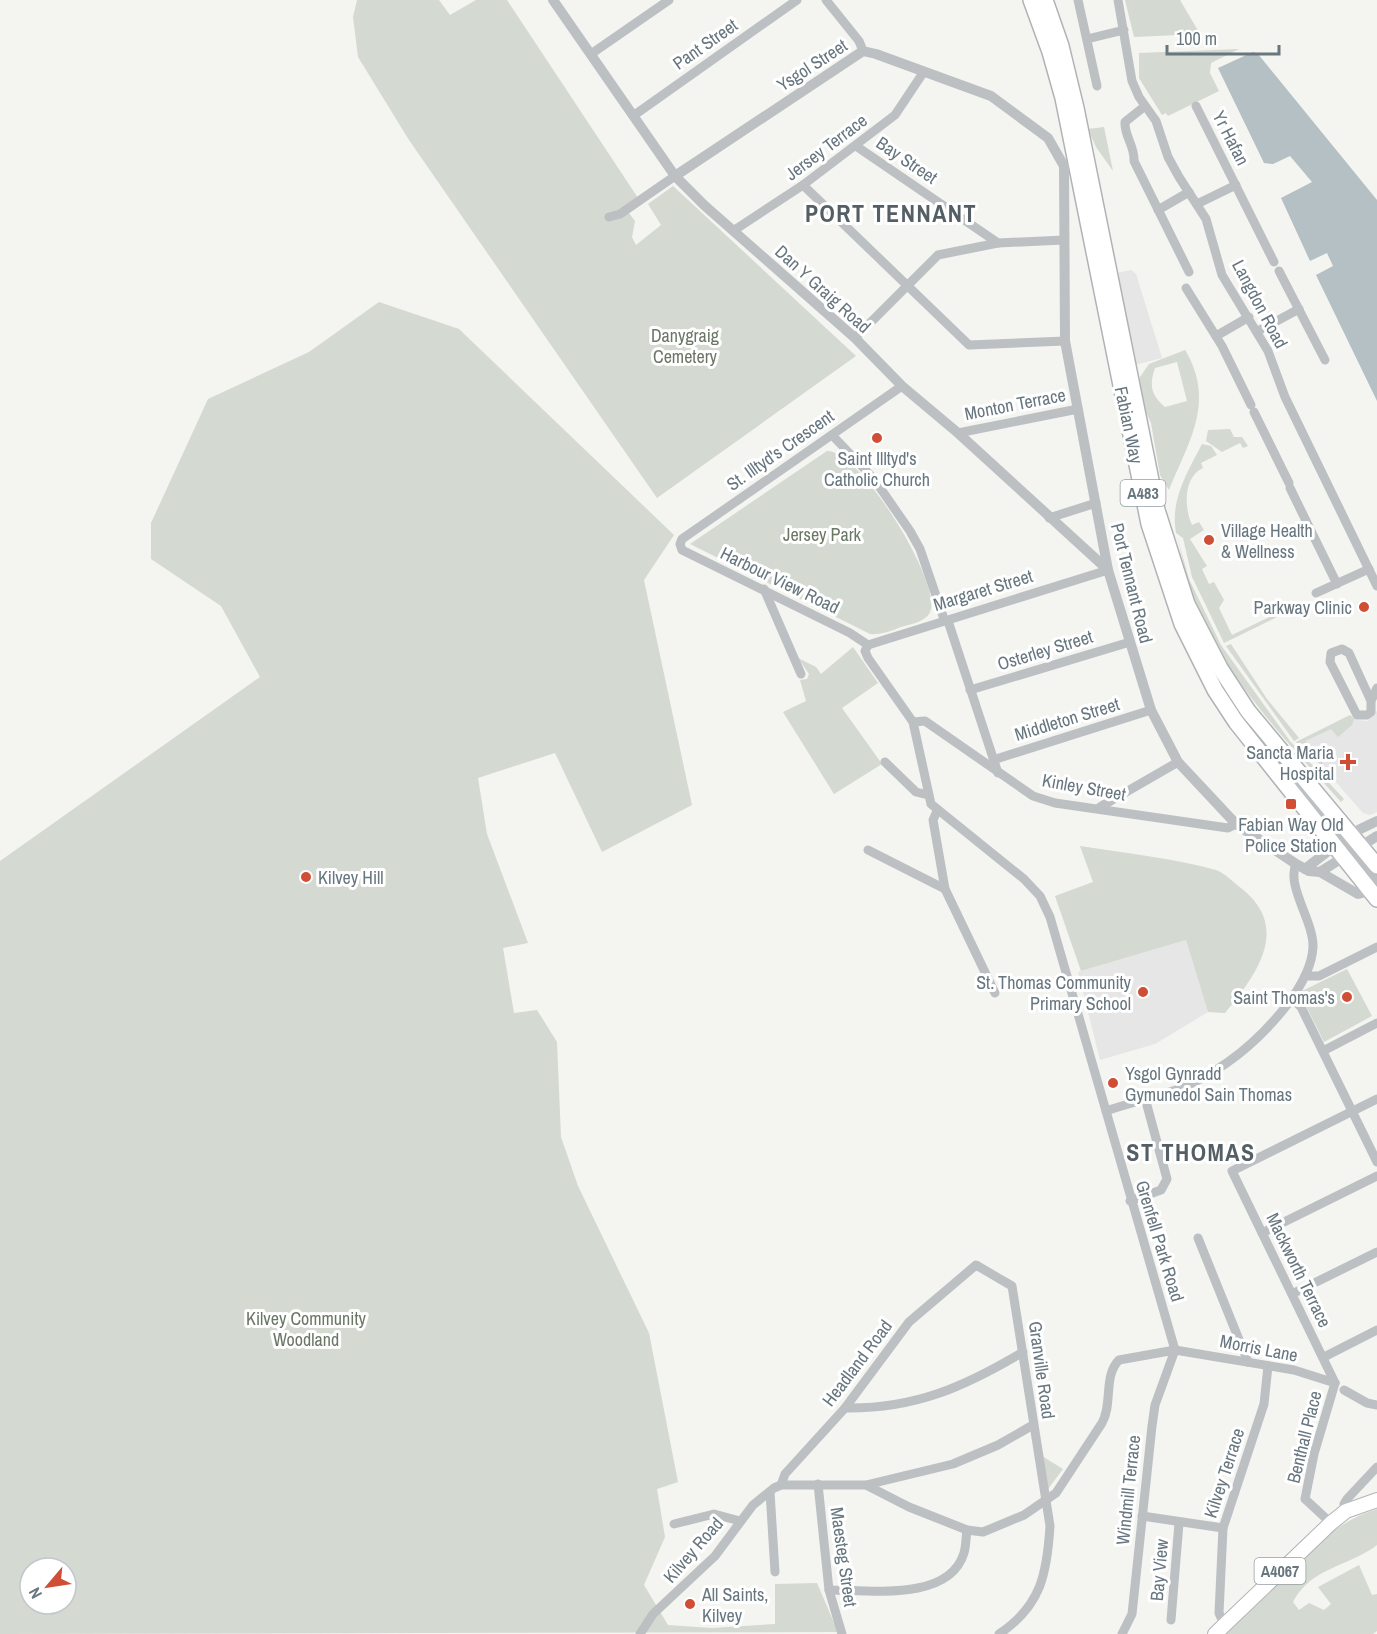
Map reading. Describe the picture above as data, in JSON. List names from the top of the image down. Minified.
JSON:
{"streets":{"highway":["Fabian Way","A483"],"main road":["A4067"],"street":["Pant Street","Ysgol Street","Yr Hafan","Jersey Terrace","Bay Street","Dan Y Graig Road","Langdon Road","Monton Terrace","St. Illtyd's Crescent","Harbour View Road","Port Tennant Road","Margaret Street","Osterley Street","Middleton Street","Kinley Street","Grenfell Park Road","Mackworth Terrace","Morris Lane","Headland Road","Granville Road","Benthall Place","Kilvey Terrace","Windmill Terrace","Kilvey Road","Maesteg Street","Bay View"]},"crossings":[["Pant Street","Dan Y Graig Road"],["Ysgol Street","Jersey Terrace"],["Ysgol Street","Dan Y Graig Road"],["Ysgol Street","Port Tennant Road"],["Yr Hafan","Langdon Road"],["Jersey Terrace","Bay Street"],["Jersey Terrace","Dan Y Graig Road"],["Dan Y Graig Road","Monton Terrace"],["Dan Y Graig Road","St. Illtyd's Crescent"],["Dan Y Graig Road","Port Tennant Road"],["Dan Y Graig Road","Margaret Street"],["Monton Terrace","Port Tennant Road"],["Fabian Way","Port Tennant Road"],["St. Illtyd's Crescent","Harbour View Road"],["Harbour View Road","Margaret Street"],["Harbour View Road","Grenfell Park Road"],["Port Tennant Road","Margaret Street"],["Port Tennant Road","Osterley Street"],["Port Tennant Road","Middleton Street"],["Port Tennant Road","Kinley Street"],["Margaret Street","Grenfell Park Road"],["Kinley Street","Grenfell Park Road"],["Grenfell Park Road","Morris Lane"],["Grenfell Park Road","Windmill Terrace"],["Mackworth Terrace","Morris Lane"],["Mackworth Terrace","Benthall Place"],["Morris Lane","Granville Road"],["Morris Lane","Benthall Place"],["Morris Lane","Kilvey Terrace"],["Morris Lane","Windmill Terrace"],["Headland Road","Granville Road"],["Headland Road","Kilvey Road"],["Benthall Place","A4067"],["Kilvey Terrace","A4067"]],"districts":["PORT TENNANT","ST THOMAS"],"parks":["Danygraig Cemetery","Jersey Park","Kilvey Community Woodland"],"places":{"other":["Saint Illtyd's Catholic Church","Village Health & Wellness","Parkway Clinic","Kilvey Hill","St. Thomas Community Primary School","Saint Thomas's","Ysgol Gynradd Gymunedol Sain Thomas","All Saints, Kilvey"],"health":["Sancta Maria Hospital"],"transit":["Fabian Way Old Police Station"]},"scale_bar":"100 m","north":"bottom left"}
